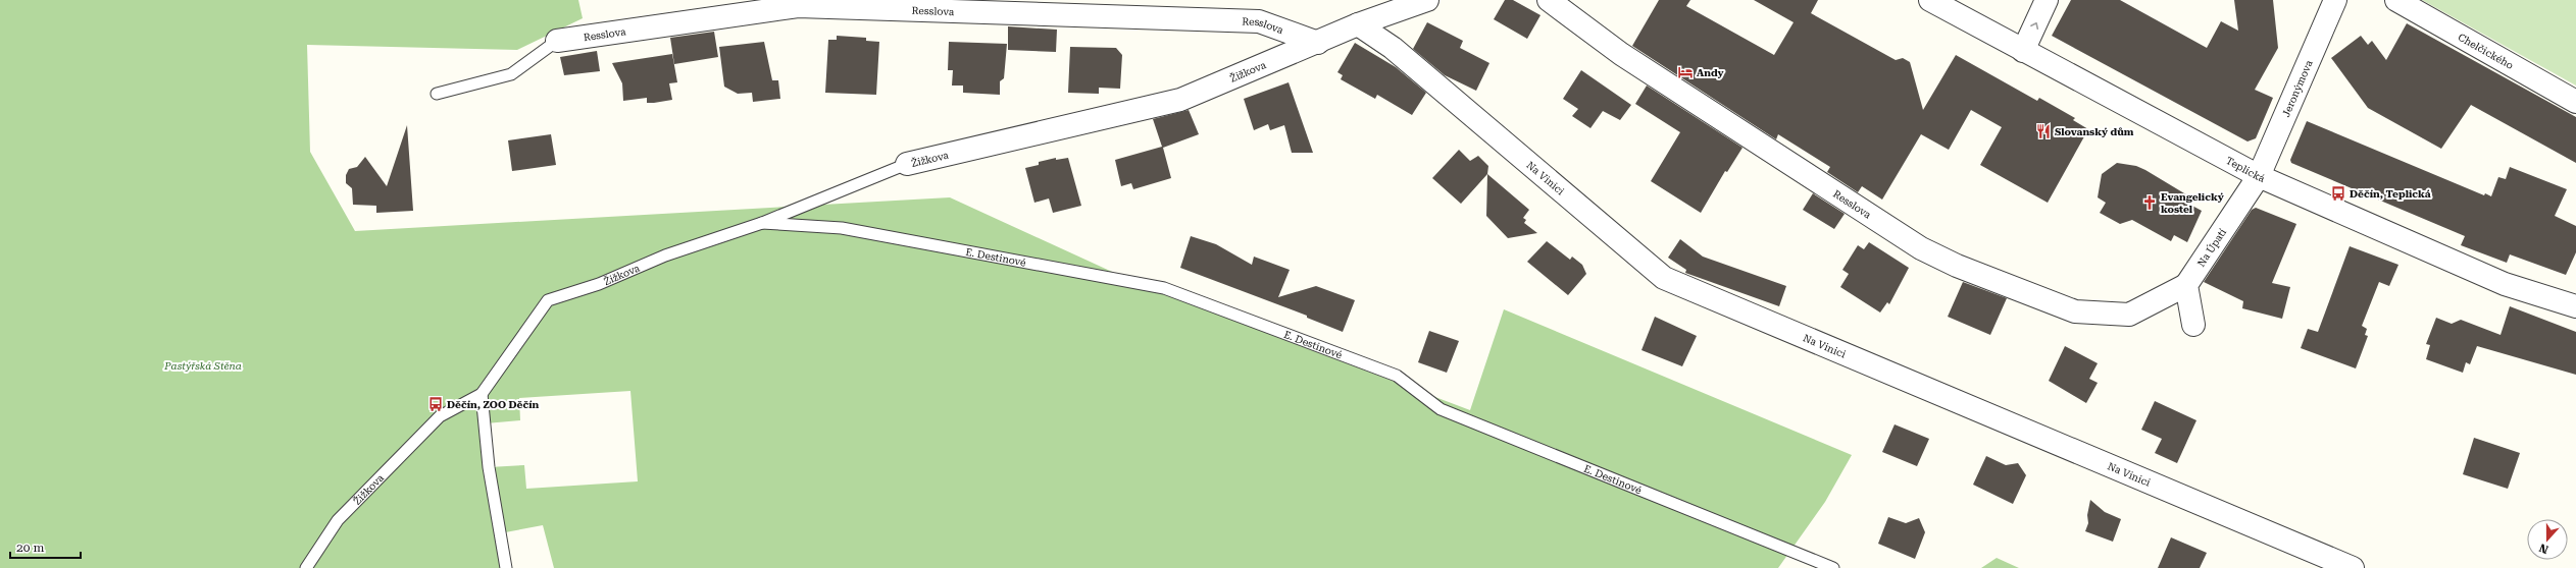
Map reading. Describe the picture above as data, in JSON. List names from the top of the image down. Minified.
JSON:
{"streets":{"street":["Resslova","Chelčického","Žižkova","Jeronýmova","Teplická","Na Vinici","Na Úpatí"],"lane":["E. Destinové"]},"crossings":[["Resslova","Žižkova"],["Resslova","Na Úpatí"],["Žižkova","Na Vinici"],["Žižkova","E. Destinové"],["Jeronýmova","Teplická"],["Jeronýmova","Na Úpatí"],["Teplická","Na Úpatí"]],"parks":["Pastýřská Stěna"],"places":{"hotel":["Andy"],"restaurant":["Slovanský dům"],"bus stop":["Děčín, Teplická","Děčín, ZOO Děčín"],"church":["Evangelický kostel"]},"scale_bar":"20 m","north":"bottom"}
